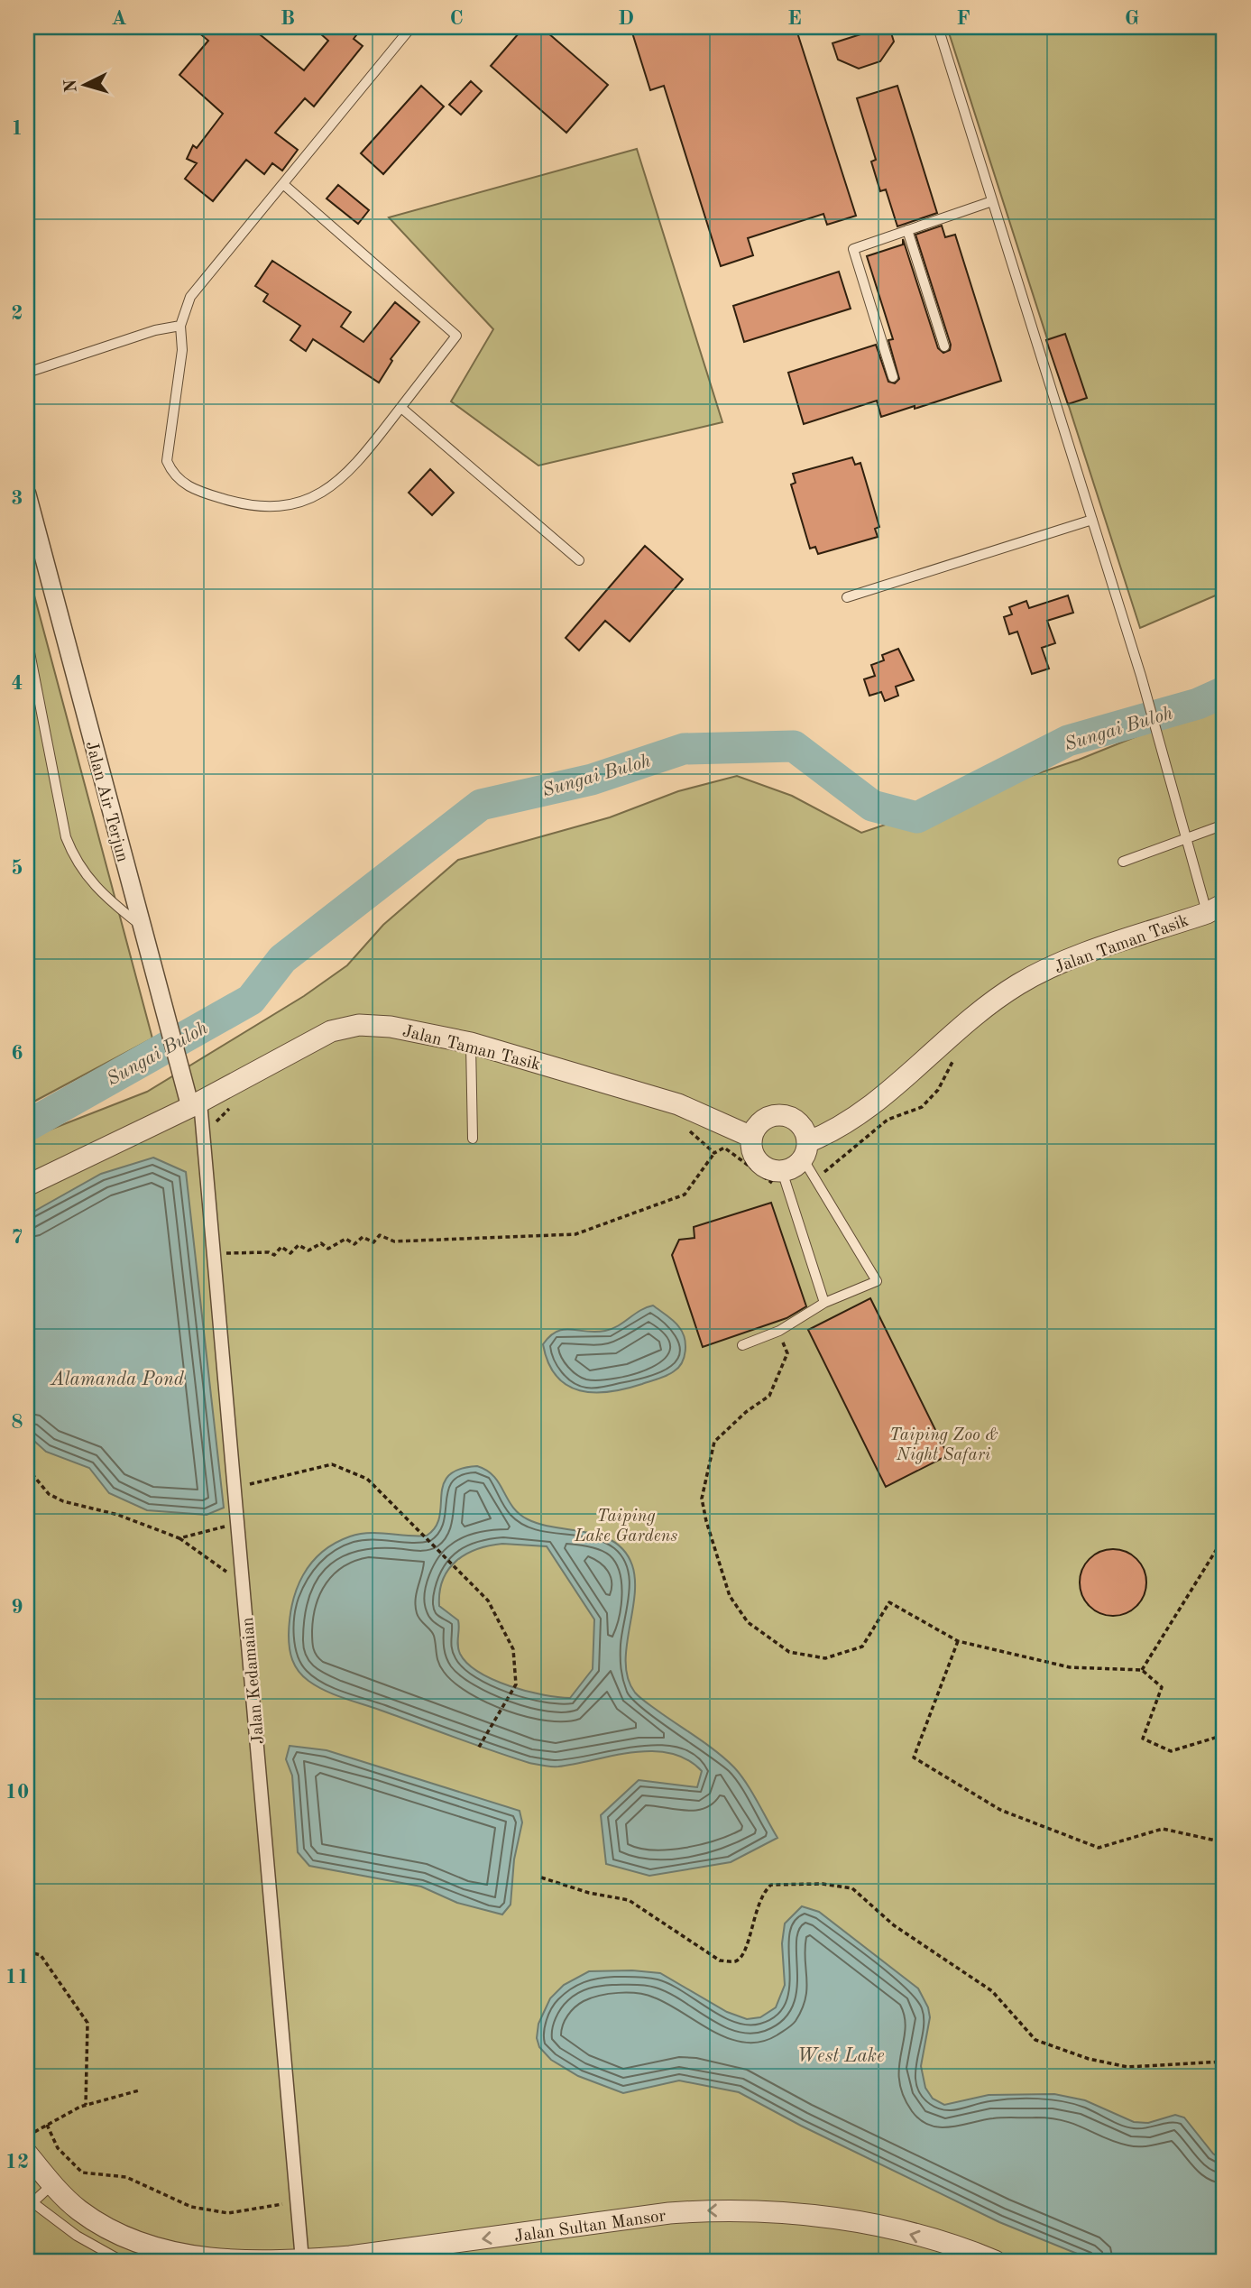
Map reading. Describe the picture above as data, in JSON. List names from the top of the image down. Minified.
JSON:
{"streets":{"street":["Jalan Air Terjun","Jalan Taman Tasik","Jalan Kedamaian","Jalan Sultan Mansor"]},"crossings":[["Jalan Air Terjun","Jalan Taman Tasik"],["Jalan Air Terjun","Jalan Kedamaian"],["Jalan Taman Tasik","Jalan Kedamaian"],["Jalan Kedamaian","Jalan Sultan Mansor"]],"one_way":["Jalan Sultan Mansor"],"water":["Sungai Buloh","Alamanda Pond","West Lake"],"parks":["Taiping Zoo & Night Safari","Taiping Lake Gardens"],"north":"left","grid":{"columns":["A","B","C","D","E","F","G"],"rows":["1","2","3","4","5","6","7","8","9","10","11","12"]}}
